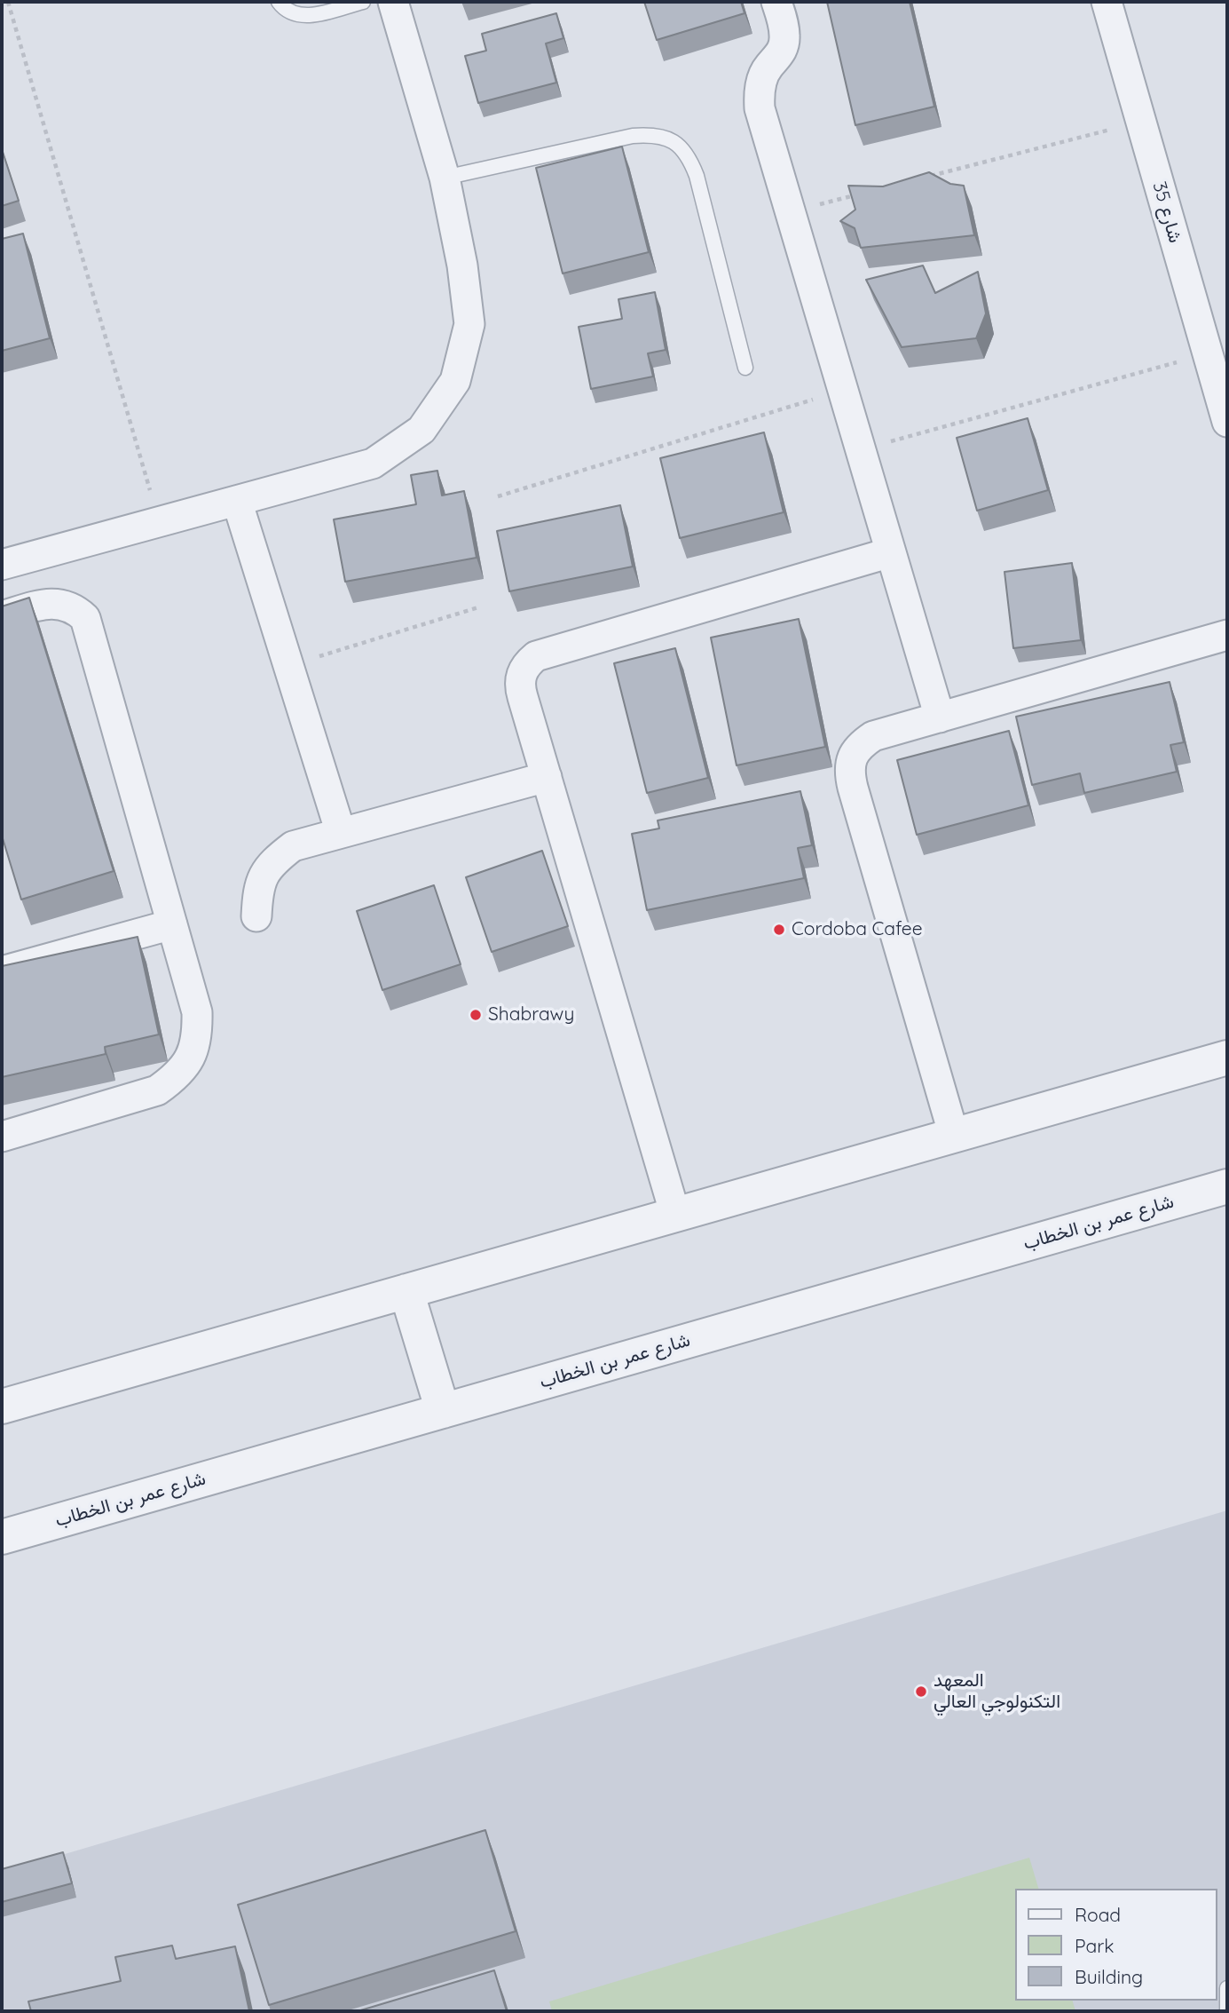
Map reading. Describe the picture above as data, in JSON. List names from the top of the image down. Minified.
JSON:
{"streets":{"street":["شارع 35","شارع عمر بن الخطاب"]},"places":["Cordoba Cafee","Shabrawy","المعهد التكنولوجي العالي"],"legend":["Road","Park","Building"]}
